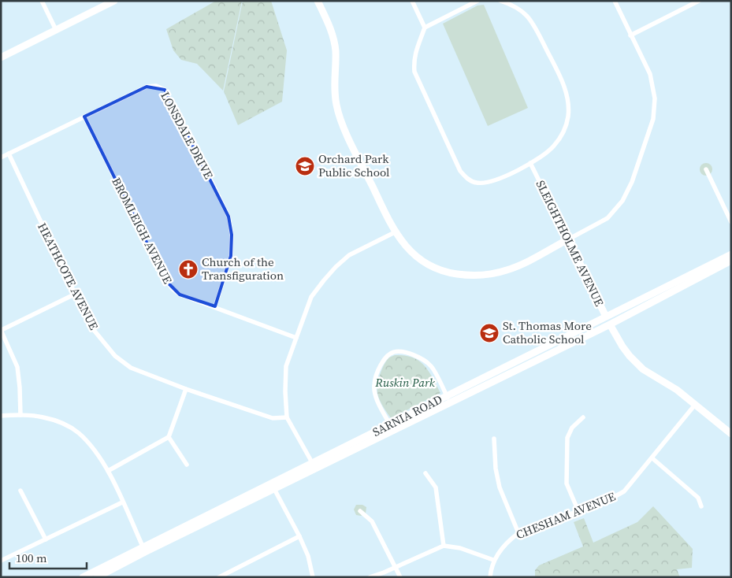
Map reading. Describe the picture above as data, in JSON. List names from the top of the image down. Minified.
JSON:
{"streets":{"main road":["SLEIGHTHOLME AVENUE","SARNIA ROAD"],"street":["LONSDALE DRIVE","BROMLEIGH AVENUE","HEATHCOTE AVENUE","CHESHAM AVENUE"]},"crossings":[["LONSDALE DRIVE","BROMLEIGH AVENUE"],["LONSDALE DRIVE","HEATHCOTE AVENUE"],["SLEIGHTHOLME AVENUE","SARNIA ROAD"]],"parks":["Ruskin Park"],"places":{"school or university":["Orchard Park Public School","St. Thomas More Catholic School"],"church":["Church of the Transfiguration"]},"scale_bar":"100 m"}
